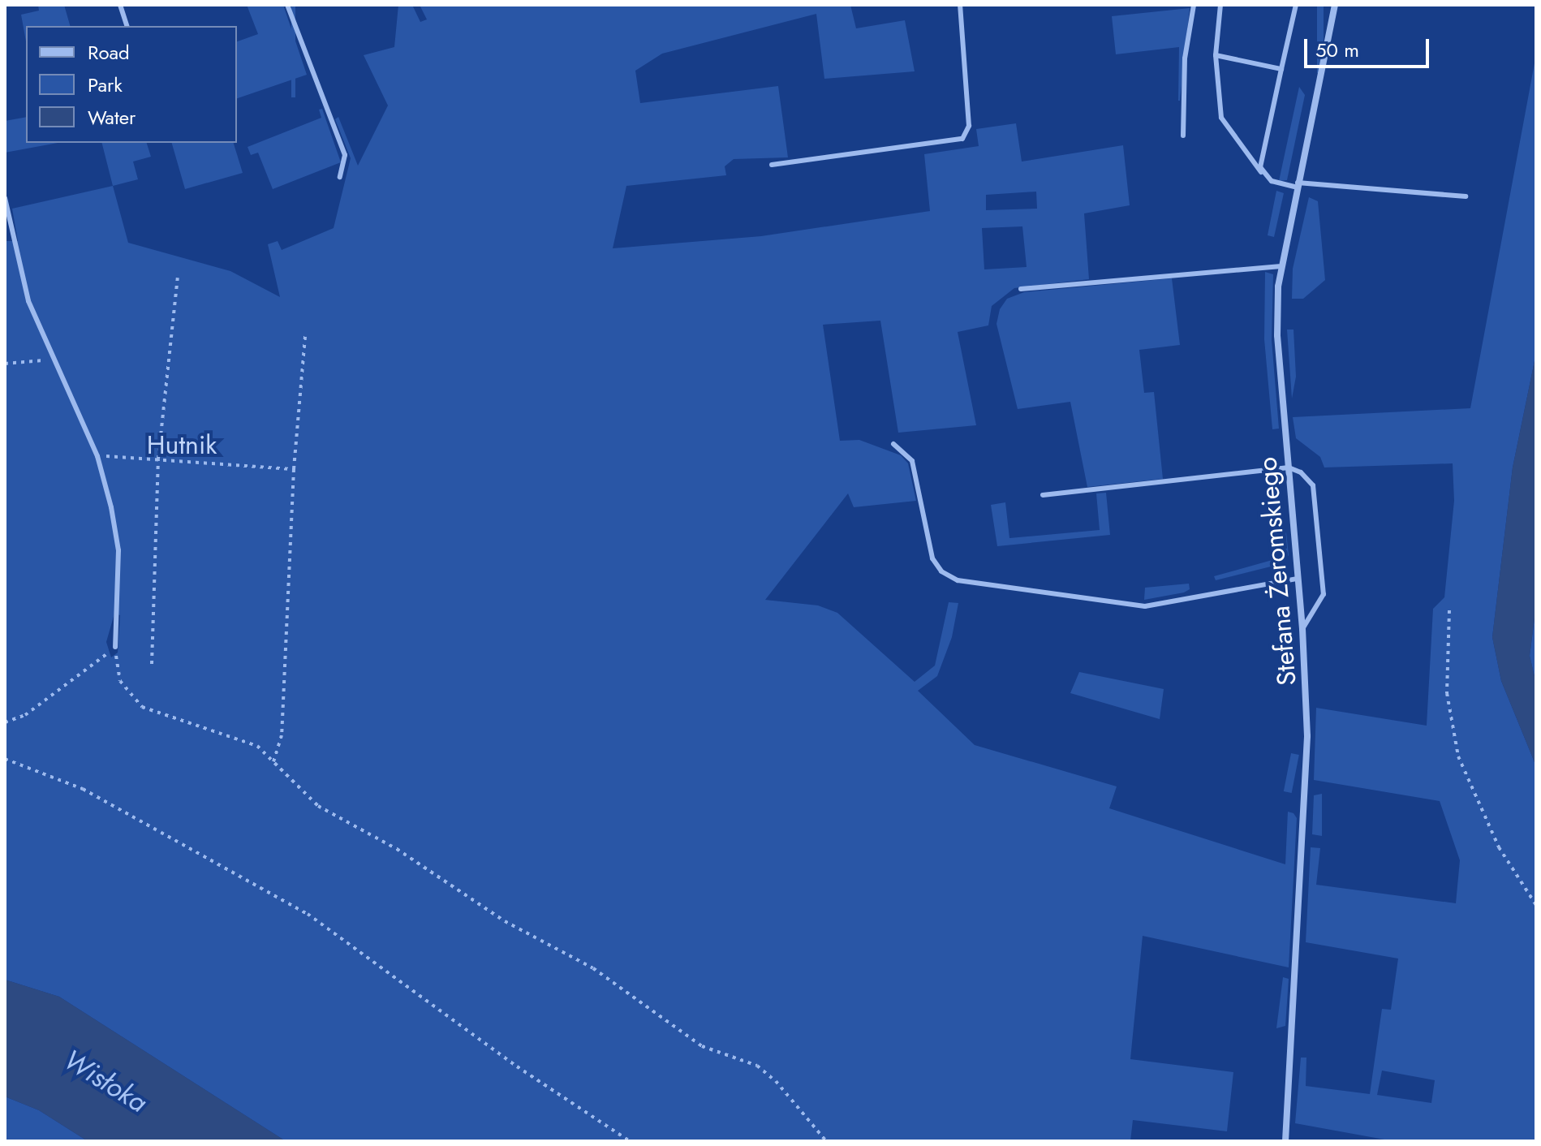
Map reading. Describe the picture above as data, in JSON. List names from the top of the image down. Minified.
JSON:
{"streets":{"street":["Stefana Żeromskiego"]},"water":["Wisłoka"],"parks":["Hutnik"],"legend":["Road","Park","Water"],"scale_bar":"50 m"}
